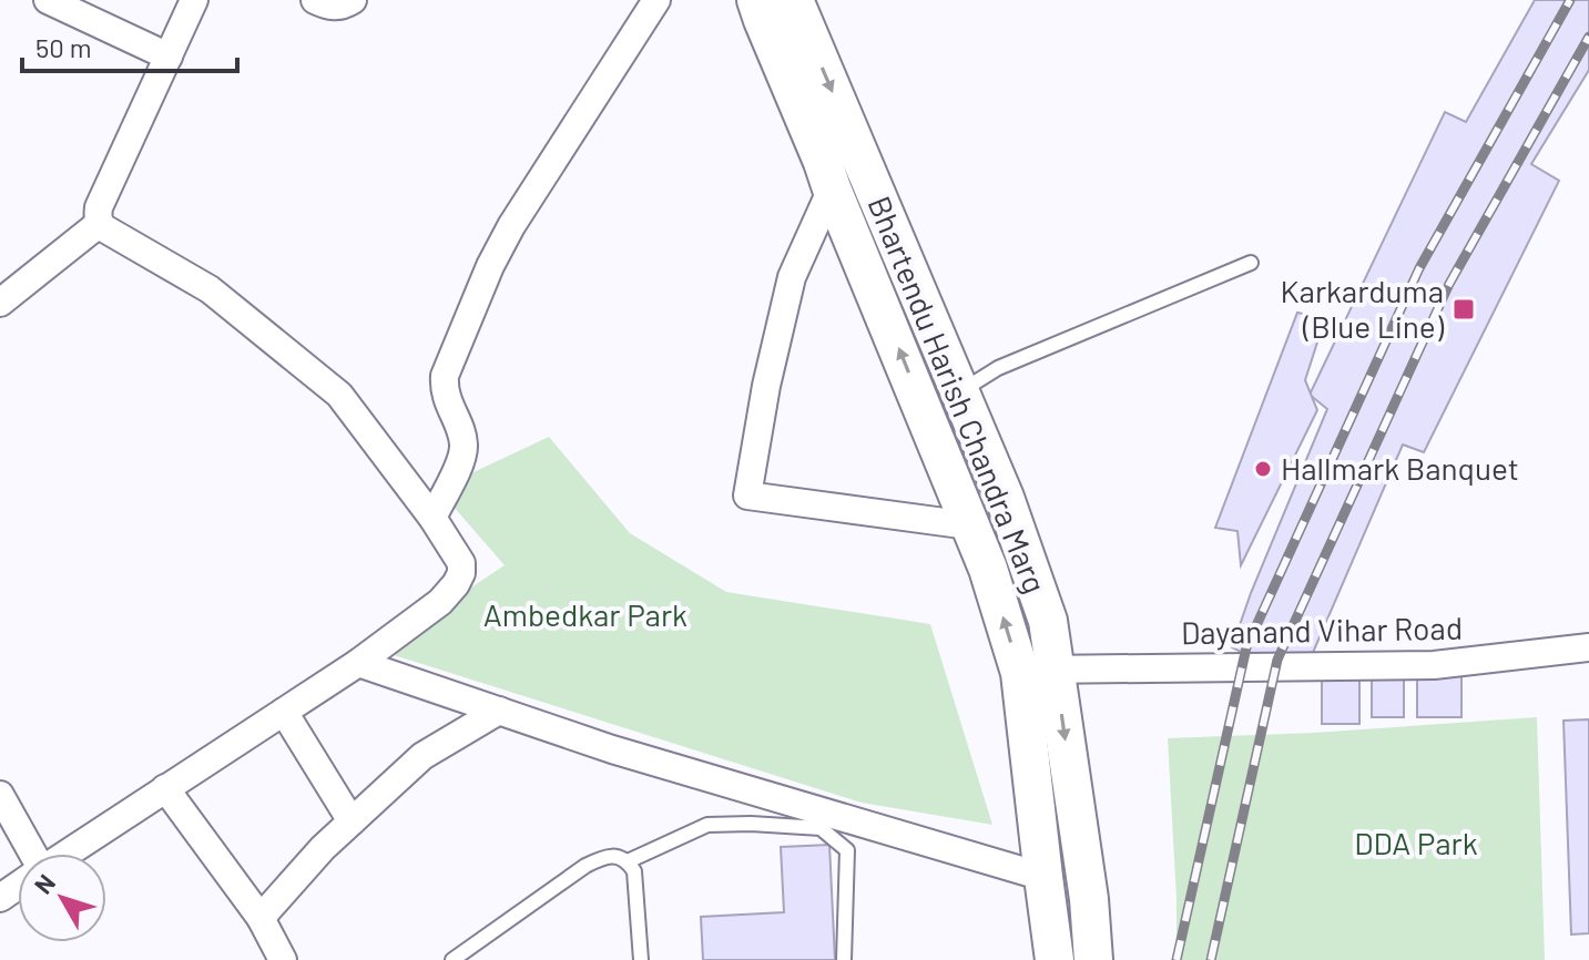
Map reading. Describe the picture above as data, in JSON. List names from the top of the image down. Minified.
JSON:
{"streets":{"main road":["Bhartendu Harish Chandra Marg"],"street":["Dayanand Vihar Road"]},"crossings":[["Bhartendu Harish Chandra Marg","Dayanand Vihar Road"]],"parks":["Ambedkar Park","DDA Park"],"places":{"transit":["Karkarduma (Blue Line)"],"other":["Hallmark Banquet"]},"scale_bar":"50 m","north":"top left"}
